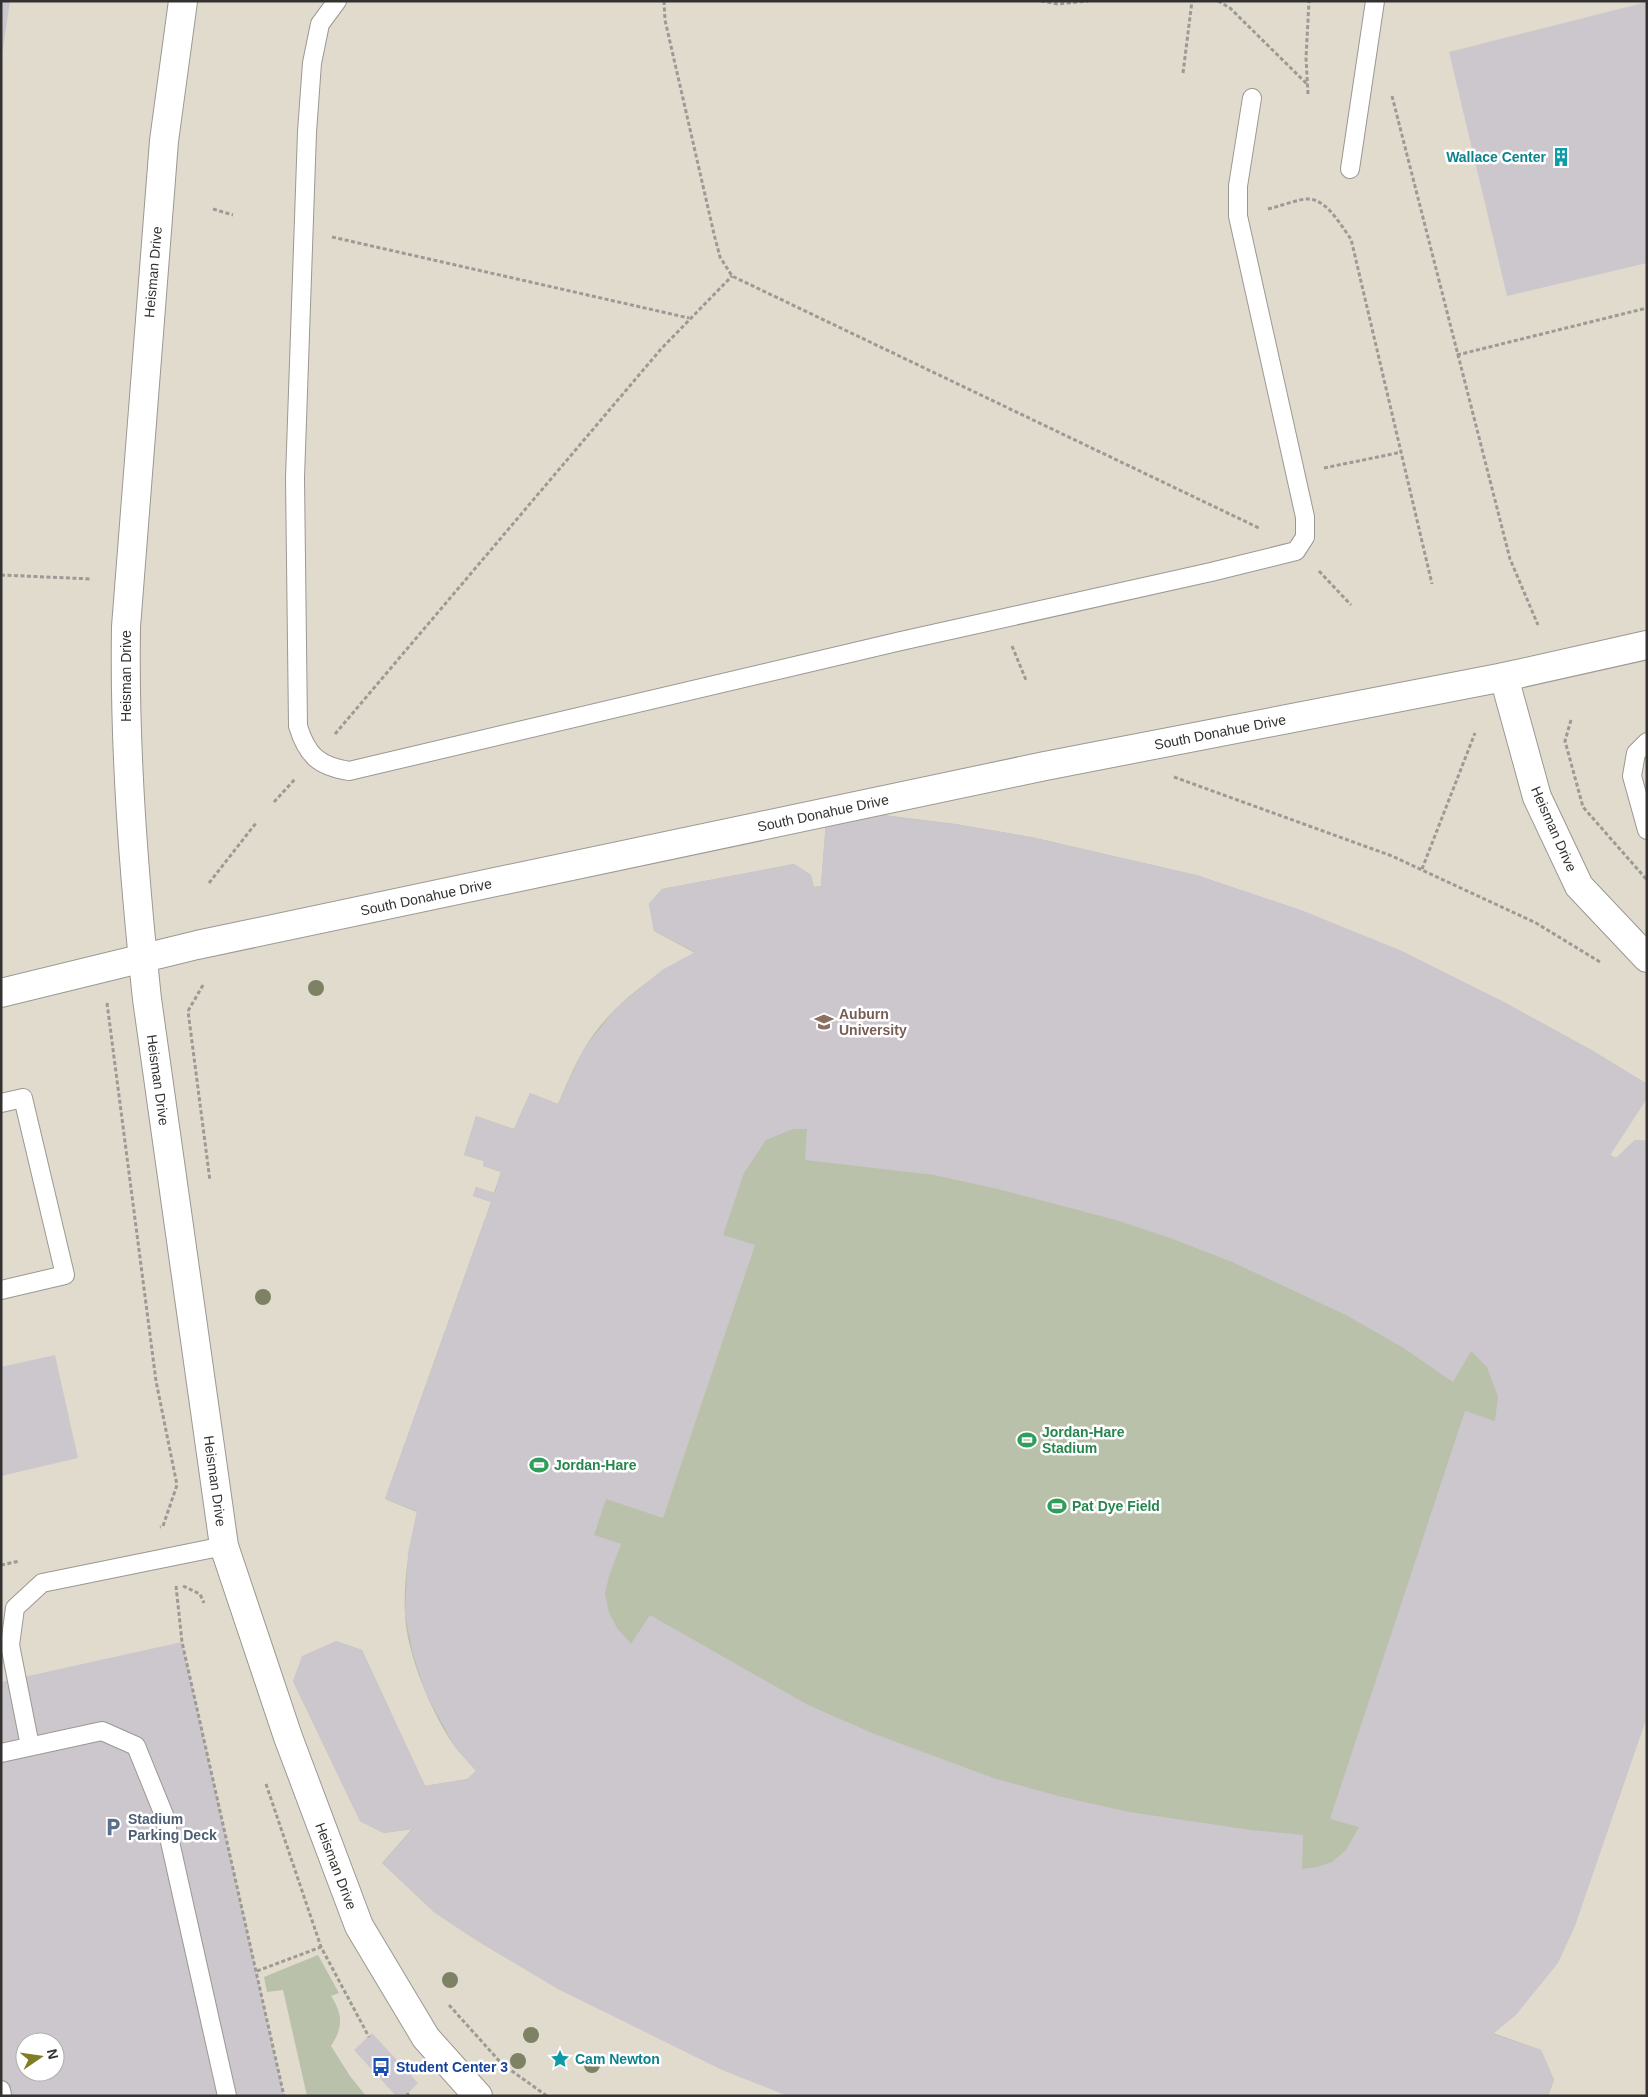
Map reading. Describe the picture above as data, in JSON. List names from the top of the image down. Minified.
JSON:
{"streets":{"street":["Heisman Drive","South Donahue Drive"]},"crossings":[["Heisman Drive","South Donahue Drive"]],"places":{"building":["Wallace Center"],"school or university":["Auburn University"],"sports":["Jordan-Hare Stadium","Jordan-Hare","Pat Dye Field"],"parking":["Stadium Parking Deck"],"place":["Cam Newton"],"bus stop":["Student Center 3"]},"north":"right"}
